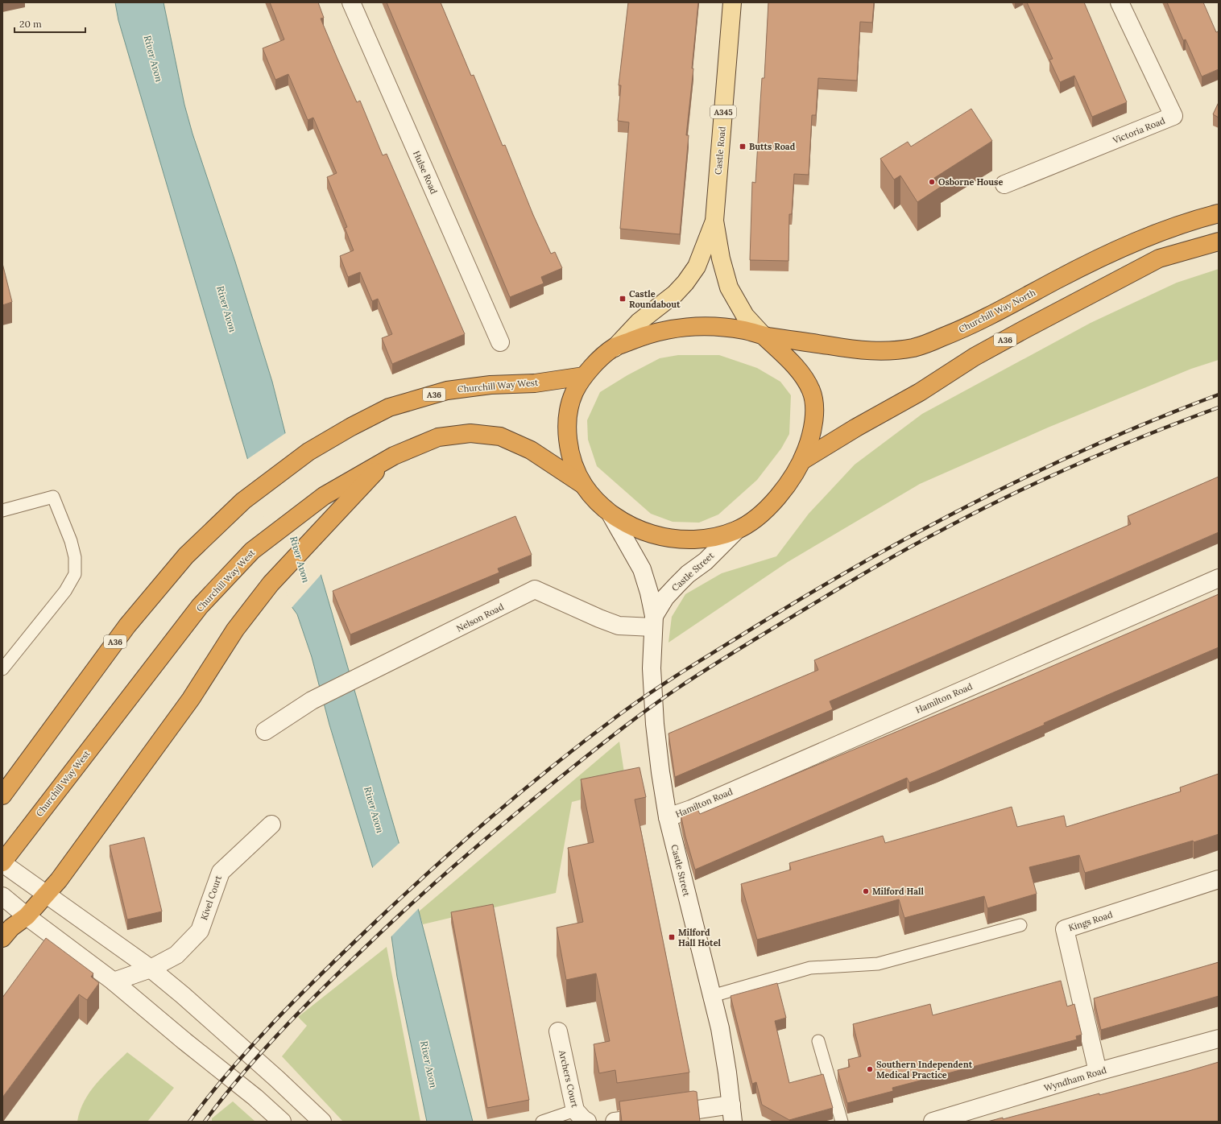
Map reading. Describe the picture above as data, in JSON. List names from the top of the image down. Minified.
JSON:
{"streets":{"highway":["Churchill Way North","A36","Churchill Way West"],"main road":["A345","Castle Road"],"street":["Victoria Road","Hulse Road","Castle Street","Nelson Road","Hamilton Road","Kivel Court","Kings Road","Archers Court","Wyndham Road"]},"crossings":[["A345","Castle Road"],["A345","Churchill Way North"],["Castle Street","Nelson Road"],["Castle Street","Hamilton Road"],["Kings Road","Wyndham Road"]],"water":["River Avon"],"places":{"transit":["Butts Road","Castle Roundabout","Milford Hall Hotel"],"other":["Osborne House","Milford Hall","Southern Independent Medical Practice"]},"scale_bar":"20 m"}
